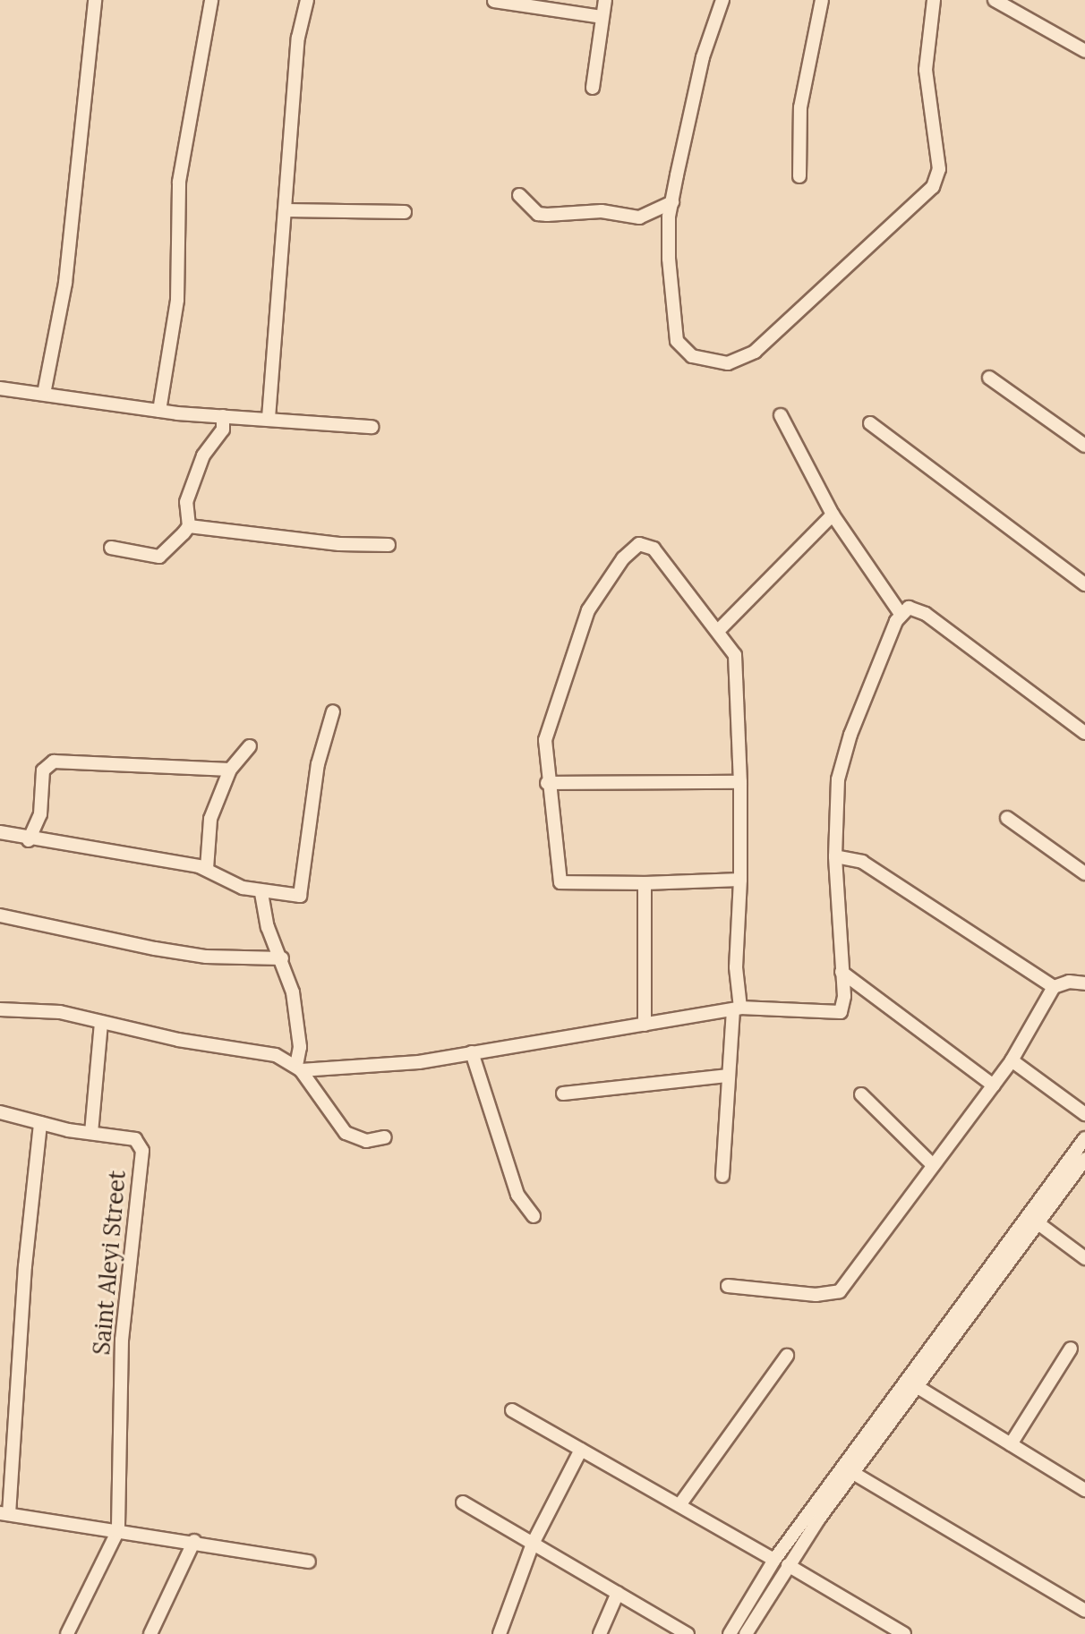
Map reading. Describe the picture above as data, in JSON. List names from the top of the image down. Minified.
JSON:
{"streets":{"street":["Saint Aleyi Street"]}}
